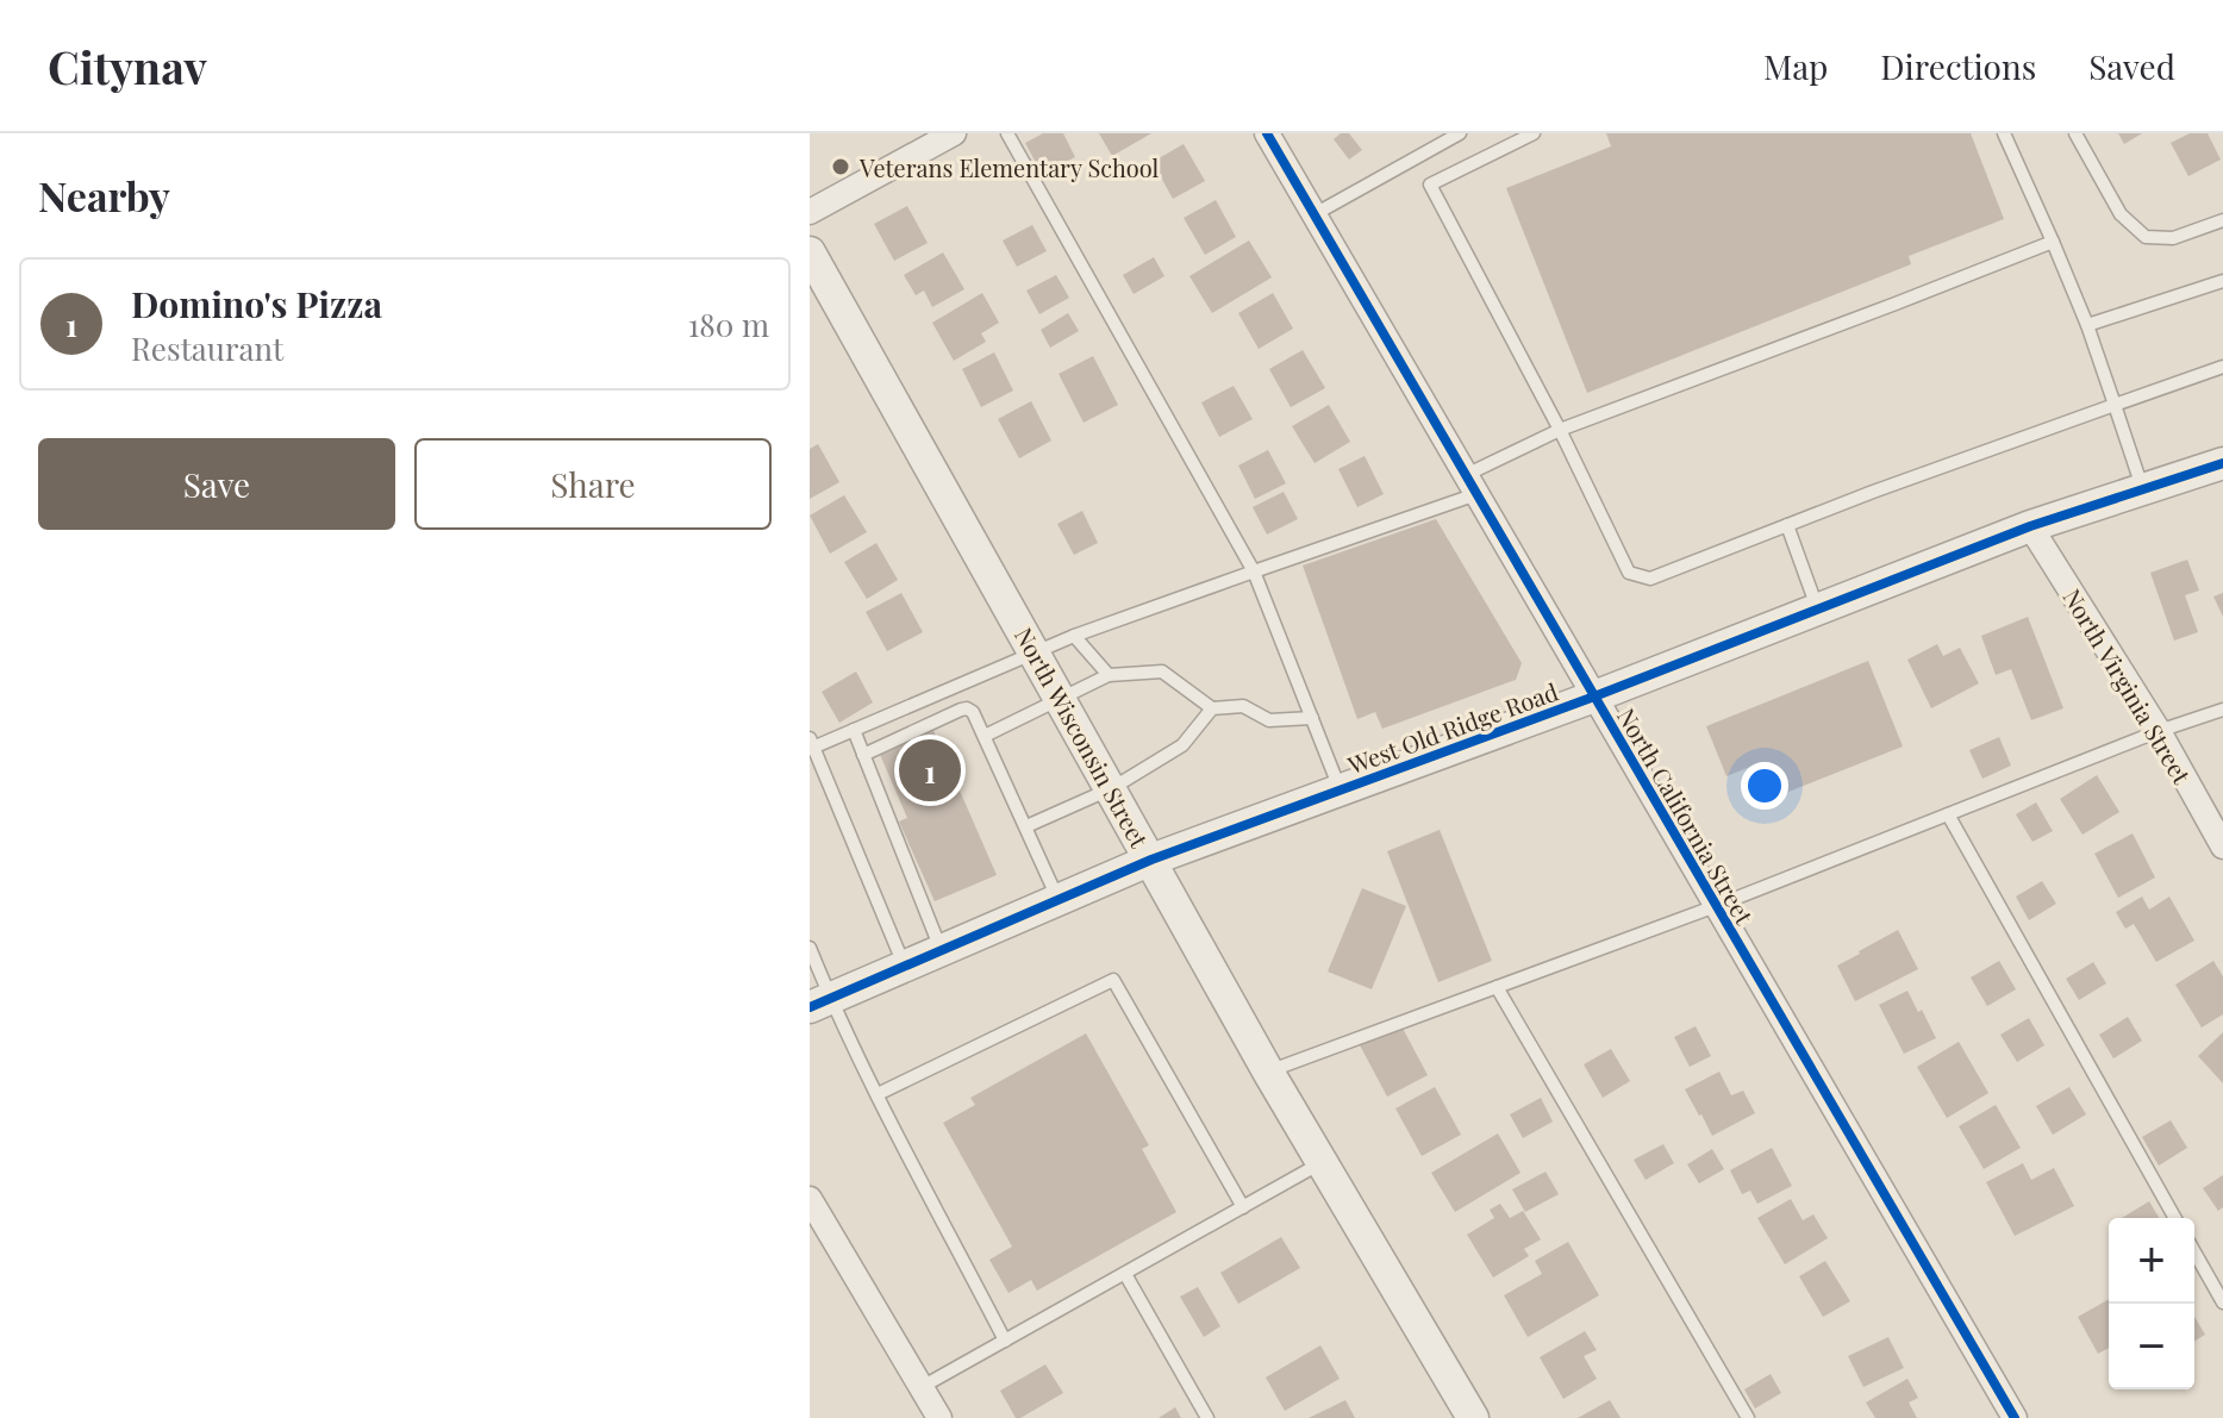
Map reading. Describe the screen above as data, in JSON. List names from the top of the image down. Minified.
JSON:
{"streets":{"street":["North Virginia Street","West Old Ridge Road","North Wisconsin Street","North California Street"]},"crossings":[["North Virginia Street","West Old Ridge Road"],["West Old Ridge Road","North Wisconsin Street"],["West Old Ridge Road","North California Street"]],"places":["Veterans Elementary School"],"page":{"header":"Citynav","nav":["Map","Directions","Saved"],"heading":"Nearby","list":[{"mark":"1","name":"Domino's Pizza","note":"Restaurant","value":"180 m"}],"buttons":["Save","Share"],"pins":"1","map_buttons":["+","−"]}}
